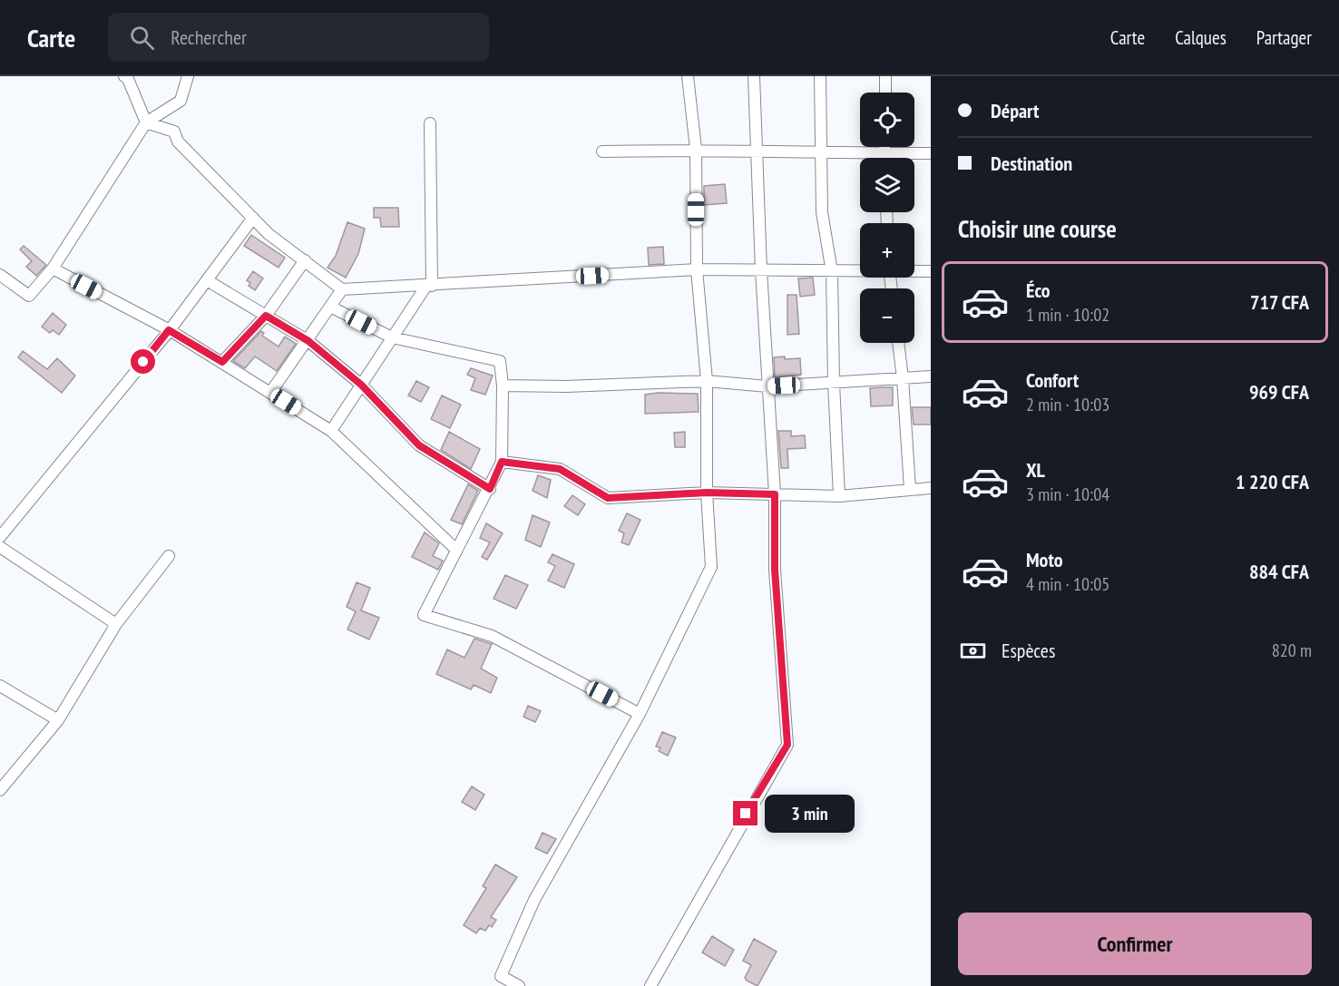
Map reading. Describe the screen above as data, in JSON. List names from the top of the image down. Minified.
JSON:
{"page":{"header":"Carte","search":"Rechercher","nav":["Carte","Calques","Partager"],"banner":["Départ","Destination"],"map_buttons":["+","−"],"heading":"Choisir une course","list":[{"name":"Éco","note":"1 min · 10:02","value":"717 CFA"},{"name":"Confort","note":"2 min · 10:03","value":"969 CFA"},{"name":"XL","note":"3 min · 10:04","value":"1 220 CFA"},{"name":"Moto","note":"4 min · 10:05","value":"884 CFA"}],"pay":["Espèces","820 m"],"bubble":"3 min","buttons":"Confirmer"}}
